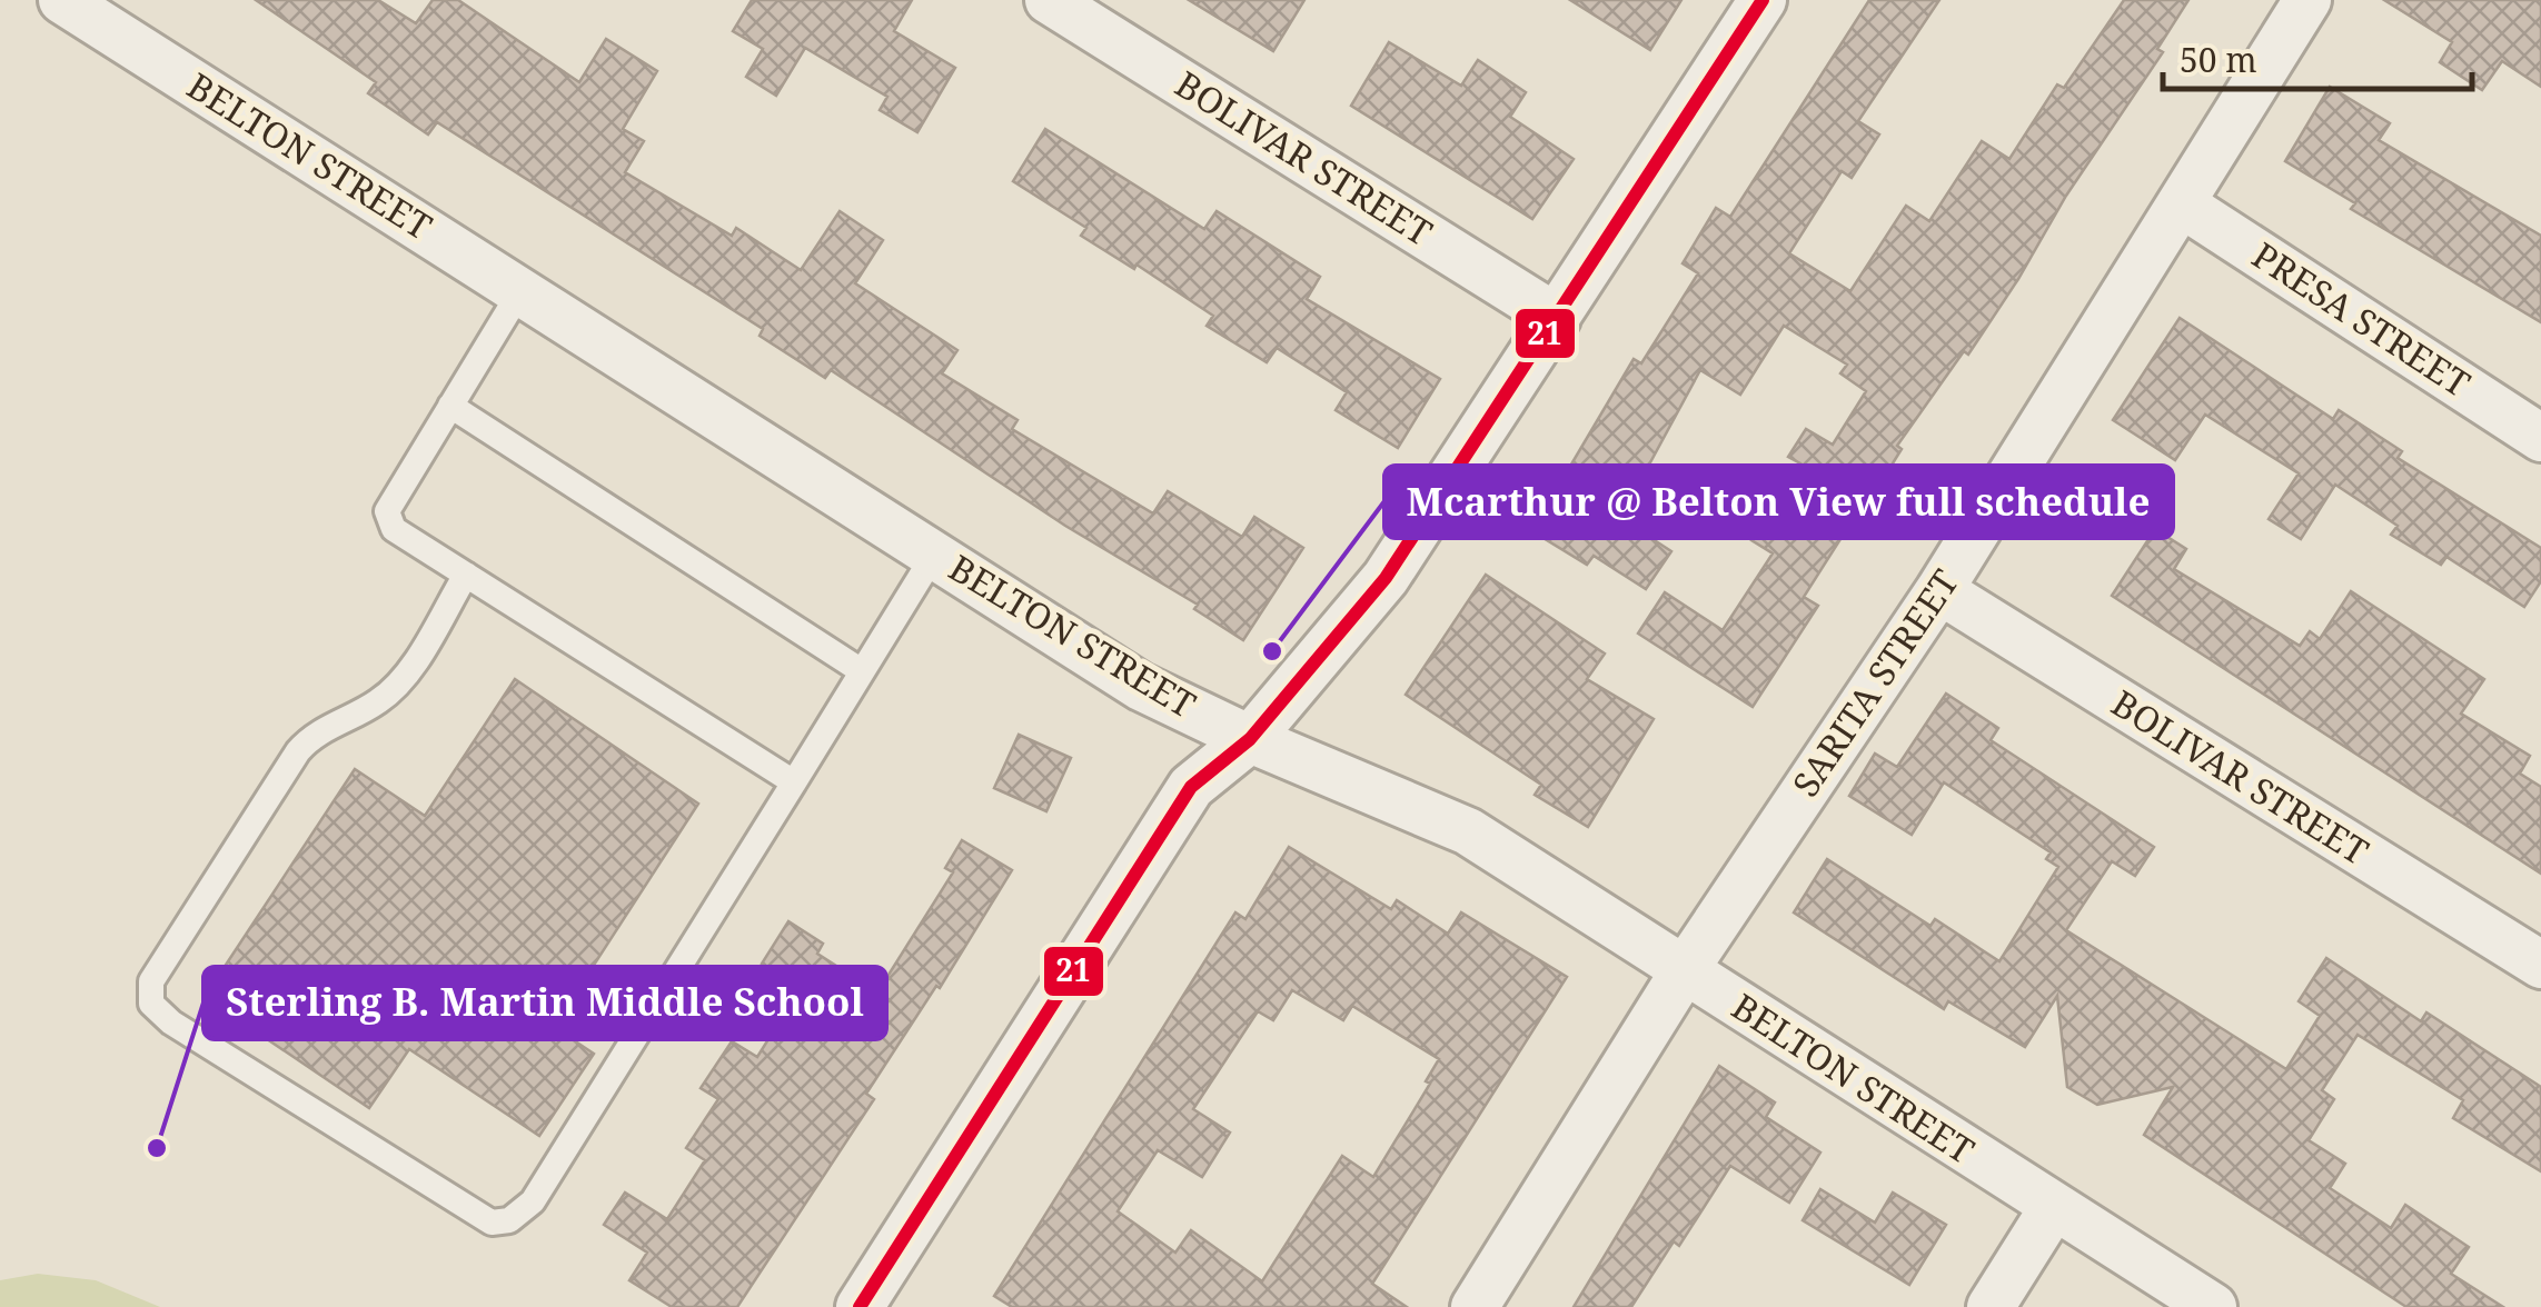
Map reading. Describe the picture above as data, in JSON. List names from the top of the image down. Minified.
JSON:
{"streets":{"street":["BELTON STREET","BOLIVAR STREET","PRESA STREET","SARITA STREET"]},"crossings":[["BELTON STREET","SARITA STREET"],["BOLIVAR STREET","SARITA STREET"],["PRESA STREET","SARITA STREET"]],"places":["Mcarthur @ Belton View full schedule","Sterling B. Martin Middle School"],"lines":["transit line 21"],"scale_bar":"50 m"}
